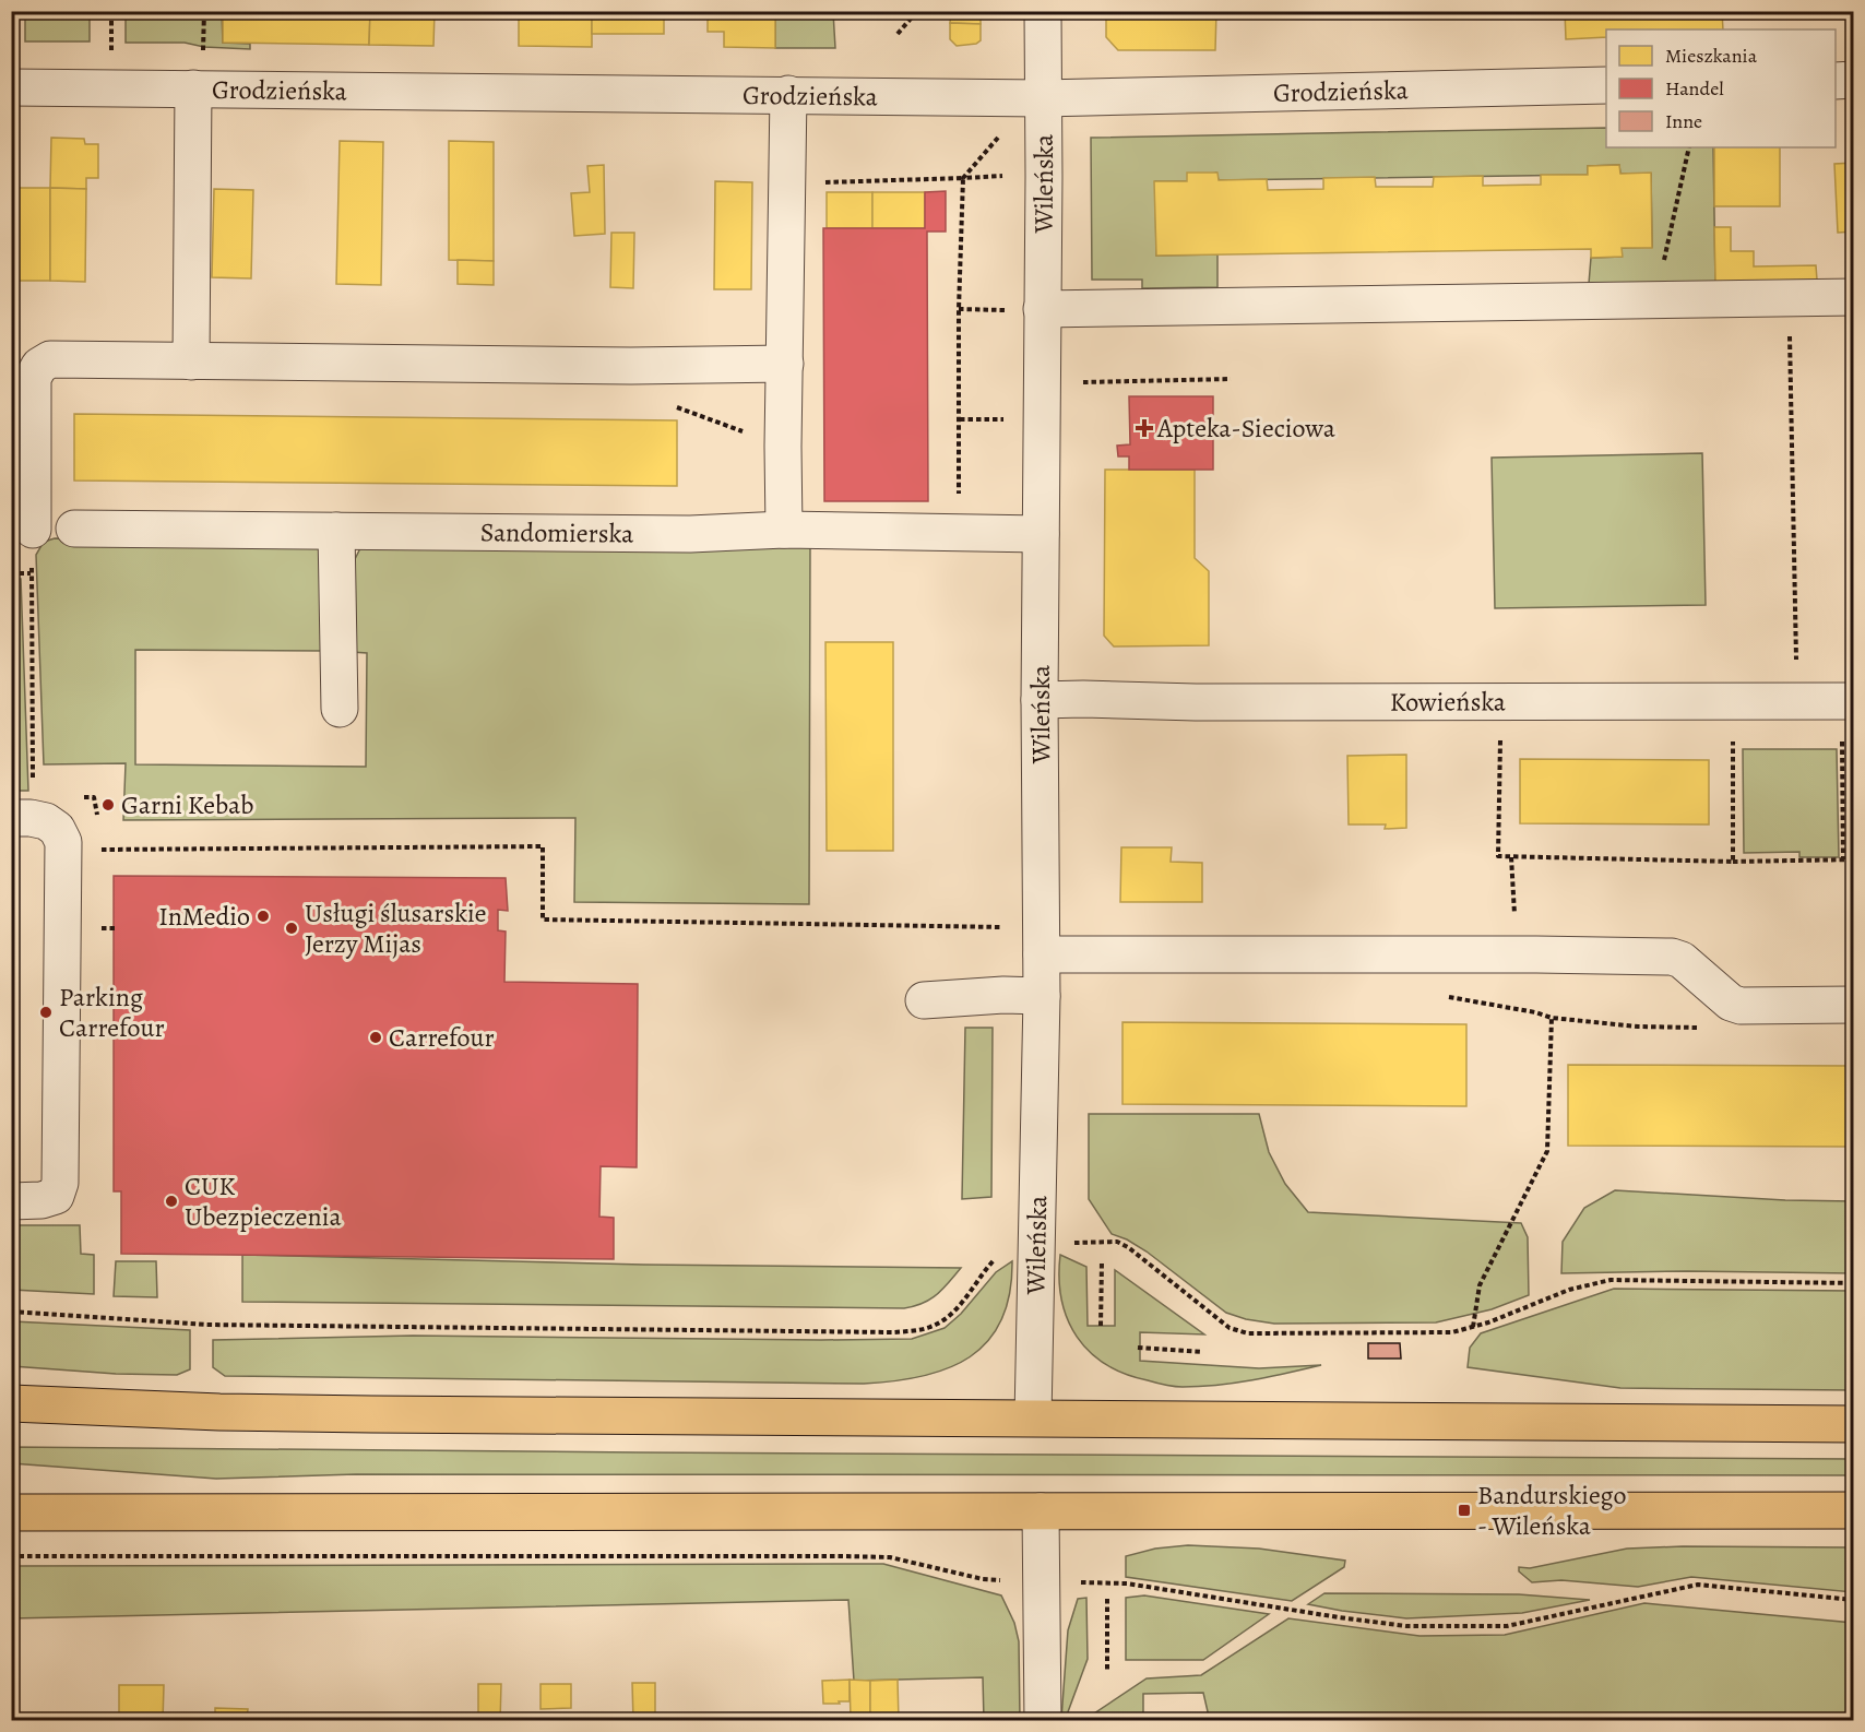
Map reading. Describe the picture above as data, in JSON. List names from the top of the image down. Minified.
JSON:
{"streets":{"street":["Grodzieńska","Wileńska","Sandomierska","Kowieńska"]},"crossings":[["Grodzieńska","Wileńska"],["Wileńska","Sandomierska"],["Wileńska","Kowieńska"]],"places":{"health":["Apteka-Sieciowa"],"other":["Garni Kebab","InMedio","Usługi ślusarskie Jerzy Mijas","Parking Carrefour","Carrefour","CUK Ubezpieczenia"],"transit":["Bandurskiego - Wileńska"]},"legend":["Mieszkania","Handel","Inne"]}
